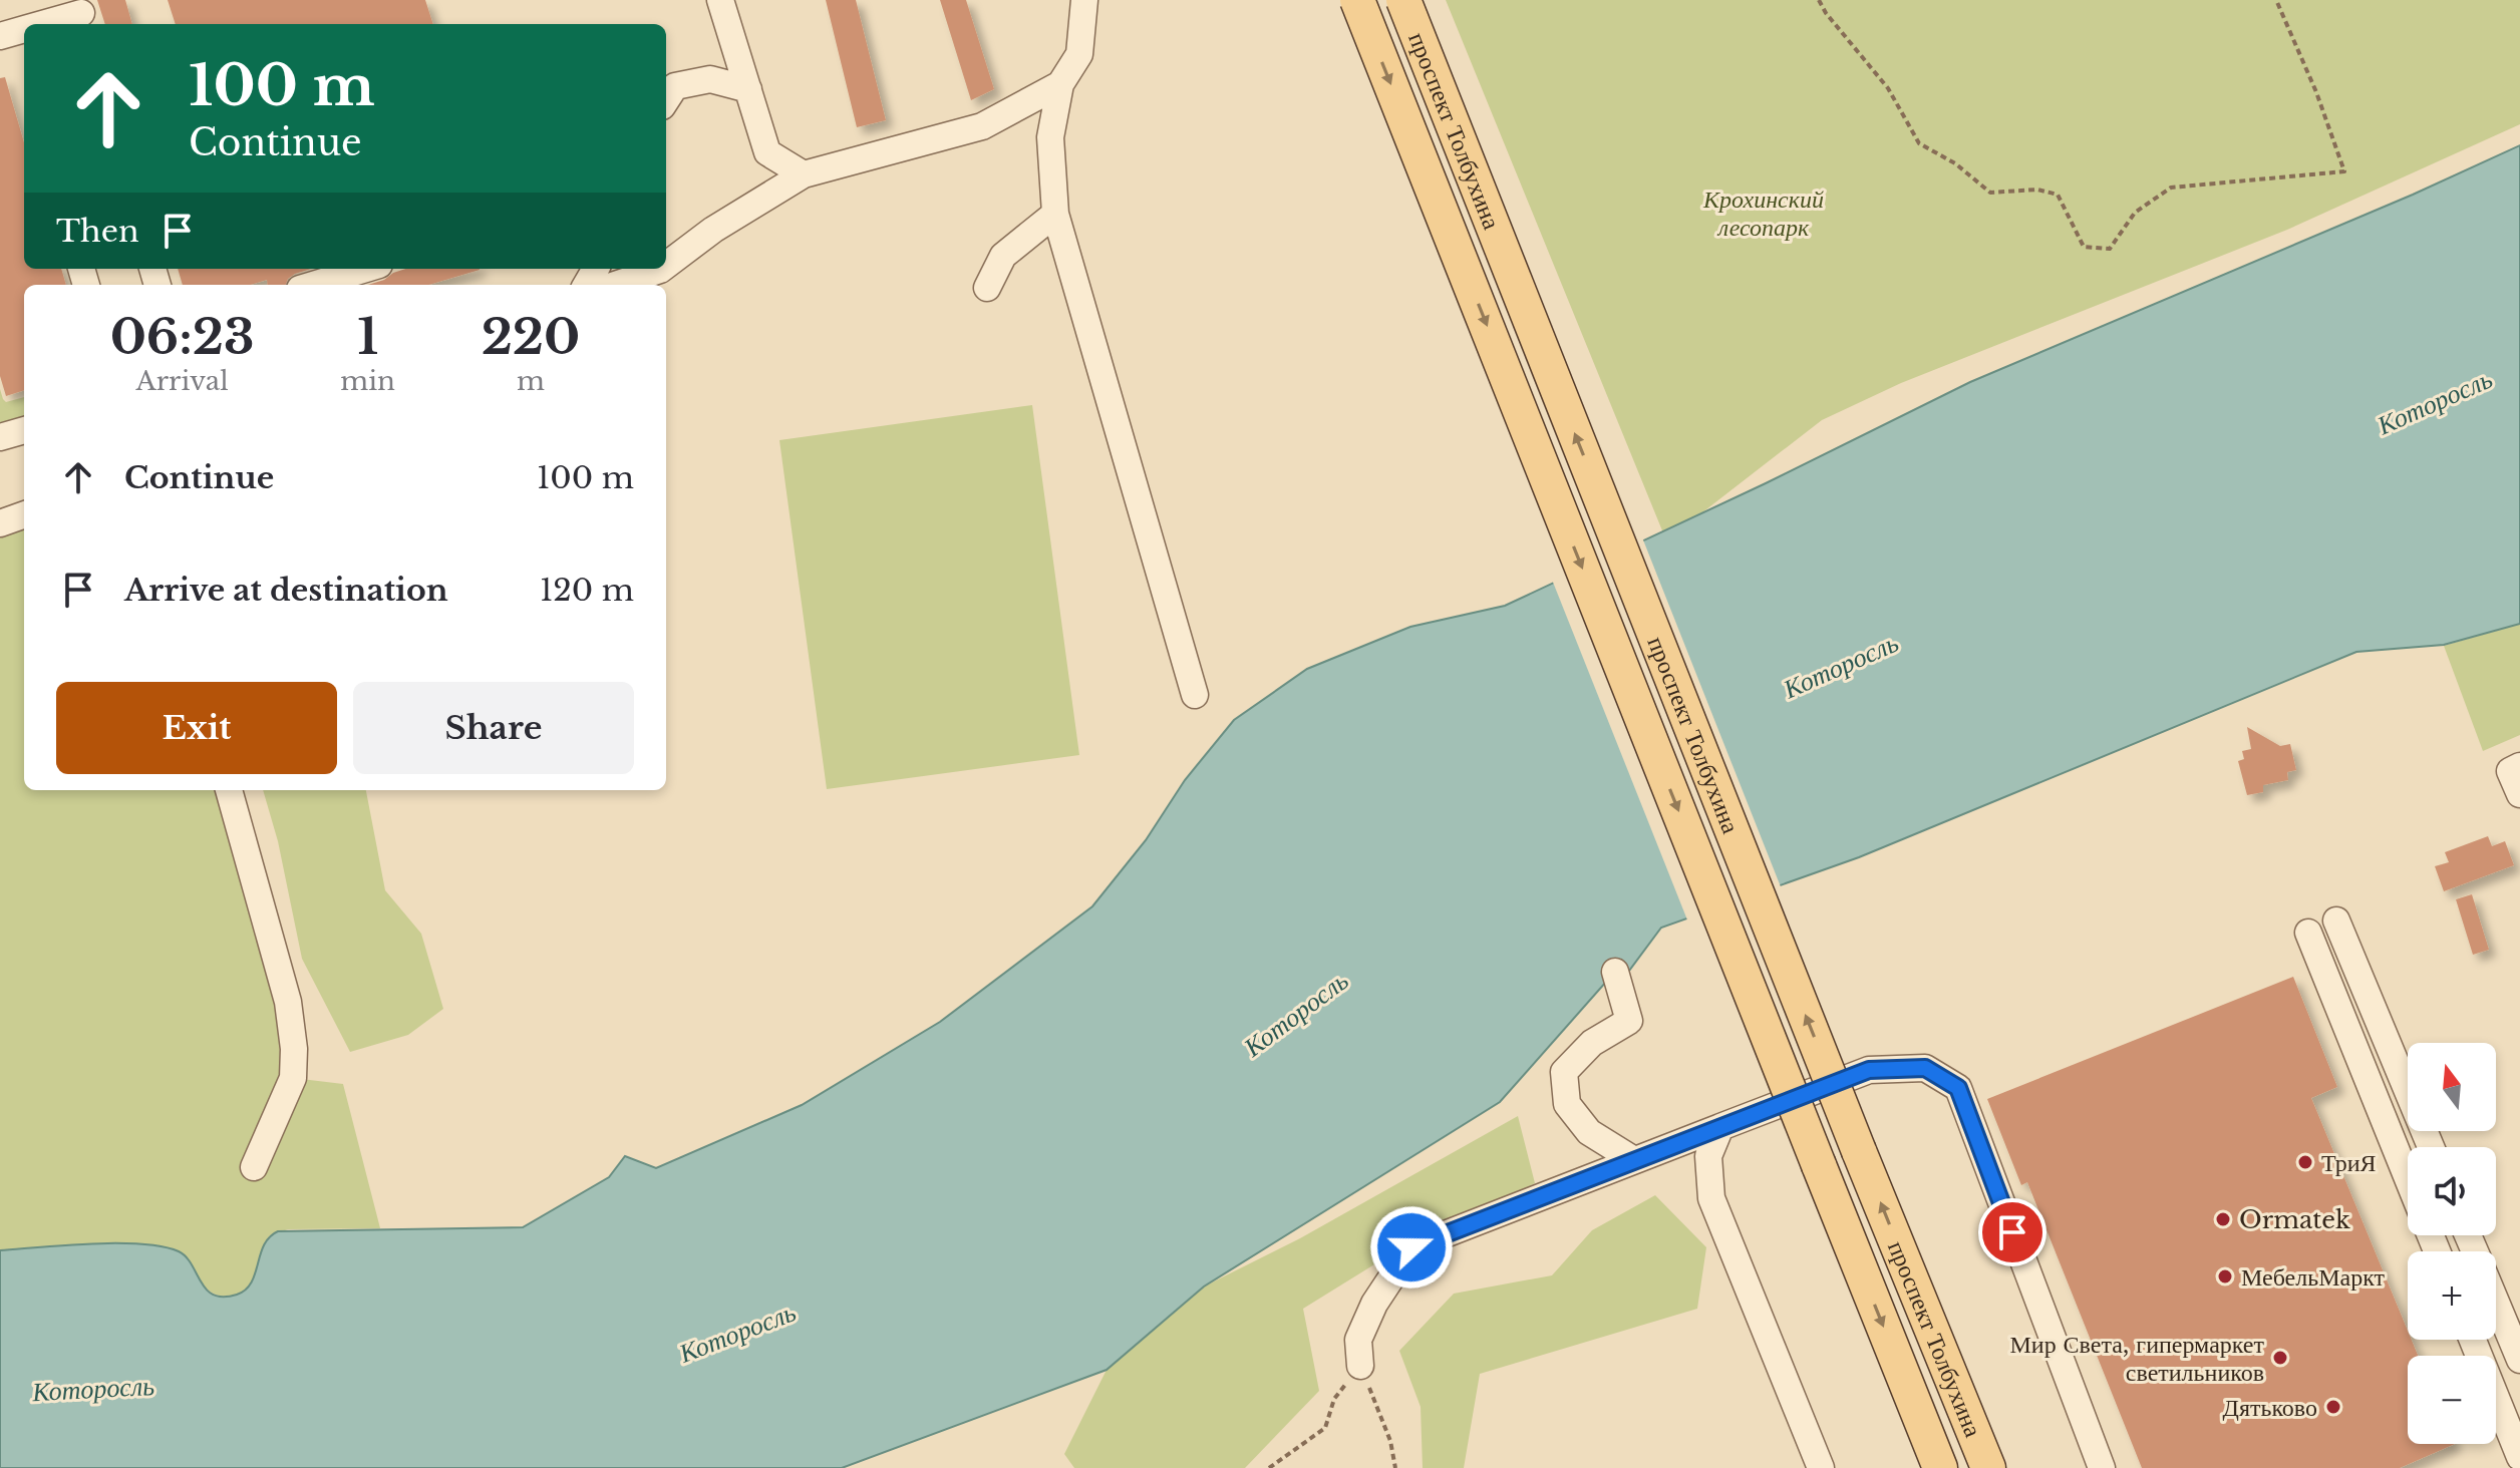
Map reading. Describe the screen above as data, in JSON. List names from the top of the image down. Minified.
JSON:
{"streets":{"main road":["проспект Толбухина"]},"water":["Которосль"],"parks":["Крохинский лесопарк"],"places":["ТриЯ","Ormatek","МебельМаркт","Мир Света, гипермаркет светильников","Дятьково"],"north":"top","page":{"turn":["100 m","Continue"],"then":"Then","eta":["06:23","Arrival","1","min","220","m"],"list":[{"name":"Continue","value":"100 m"},{"name":"Arrive at destination","value":"120 m"}],"buttons":["Exit","Share"],"map_buttons":["+","−"]}}
